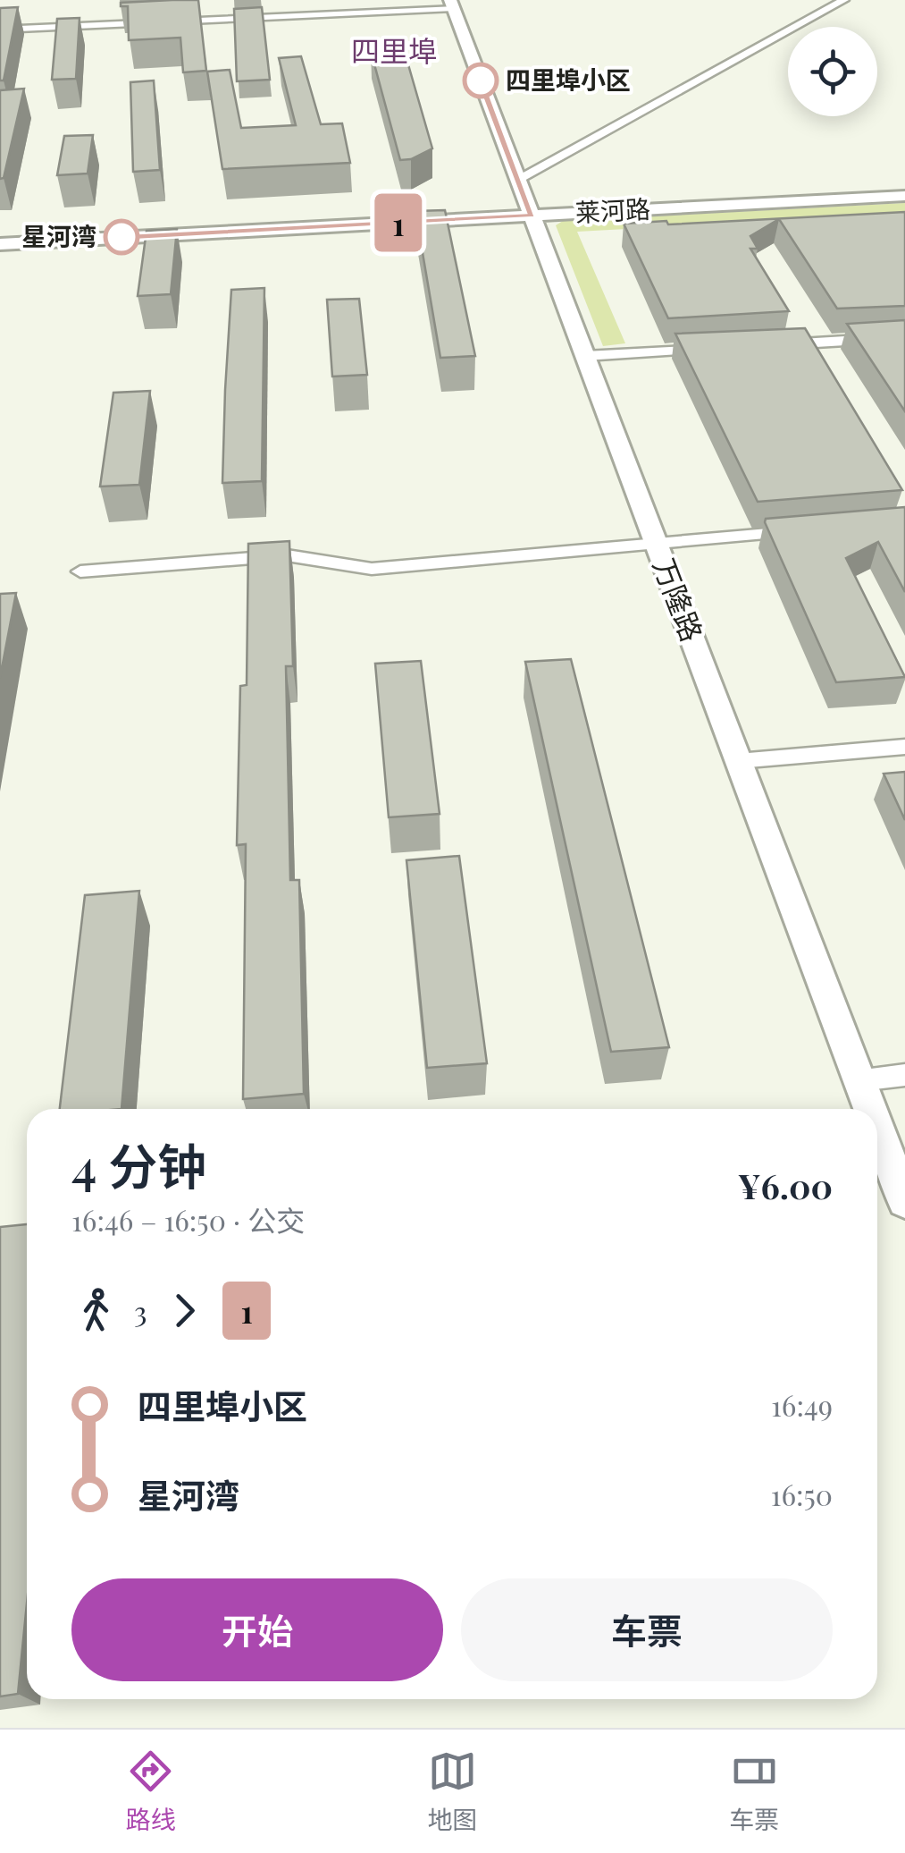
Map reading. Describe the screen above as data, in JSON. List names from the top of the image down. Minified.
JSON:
{"streets":{"street":["莱河路","万隆路"]},"crossings":[["莱河路","万隆路"]],"districts":["四里埠"],"places":["四里埠小区","星河湾"],"lines":["bus line 1"],"page":{"on_map":"1","heading":["4 分钟","16:46 – 16:50 · 公交","¥6.00"],"legs":["3","1"],"list":[{"name":"四里埠小区","value":"16:49"},{"name":"星河湾","value":"16:50"}],"buttons":["开始","车票"],"tabs":["路线","地图","车票"]}}
